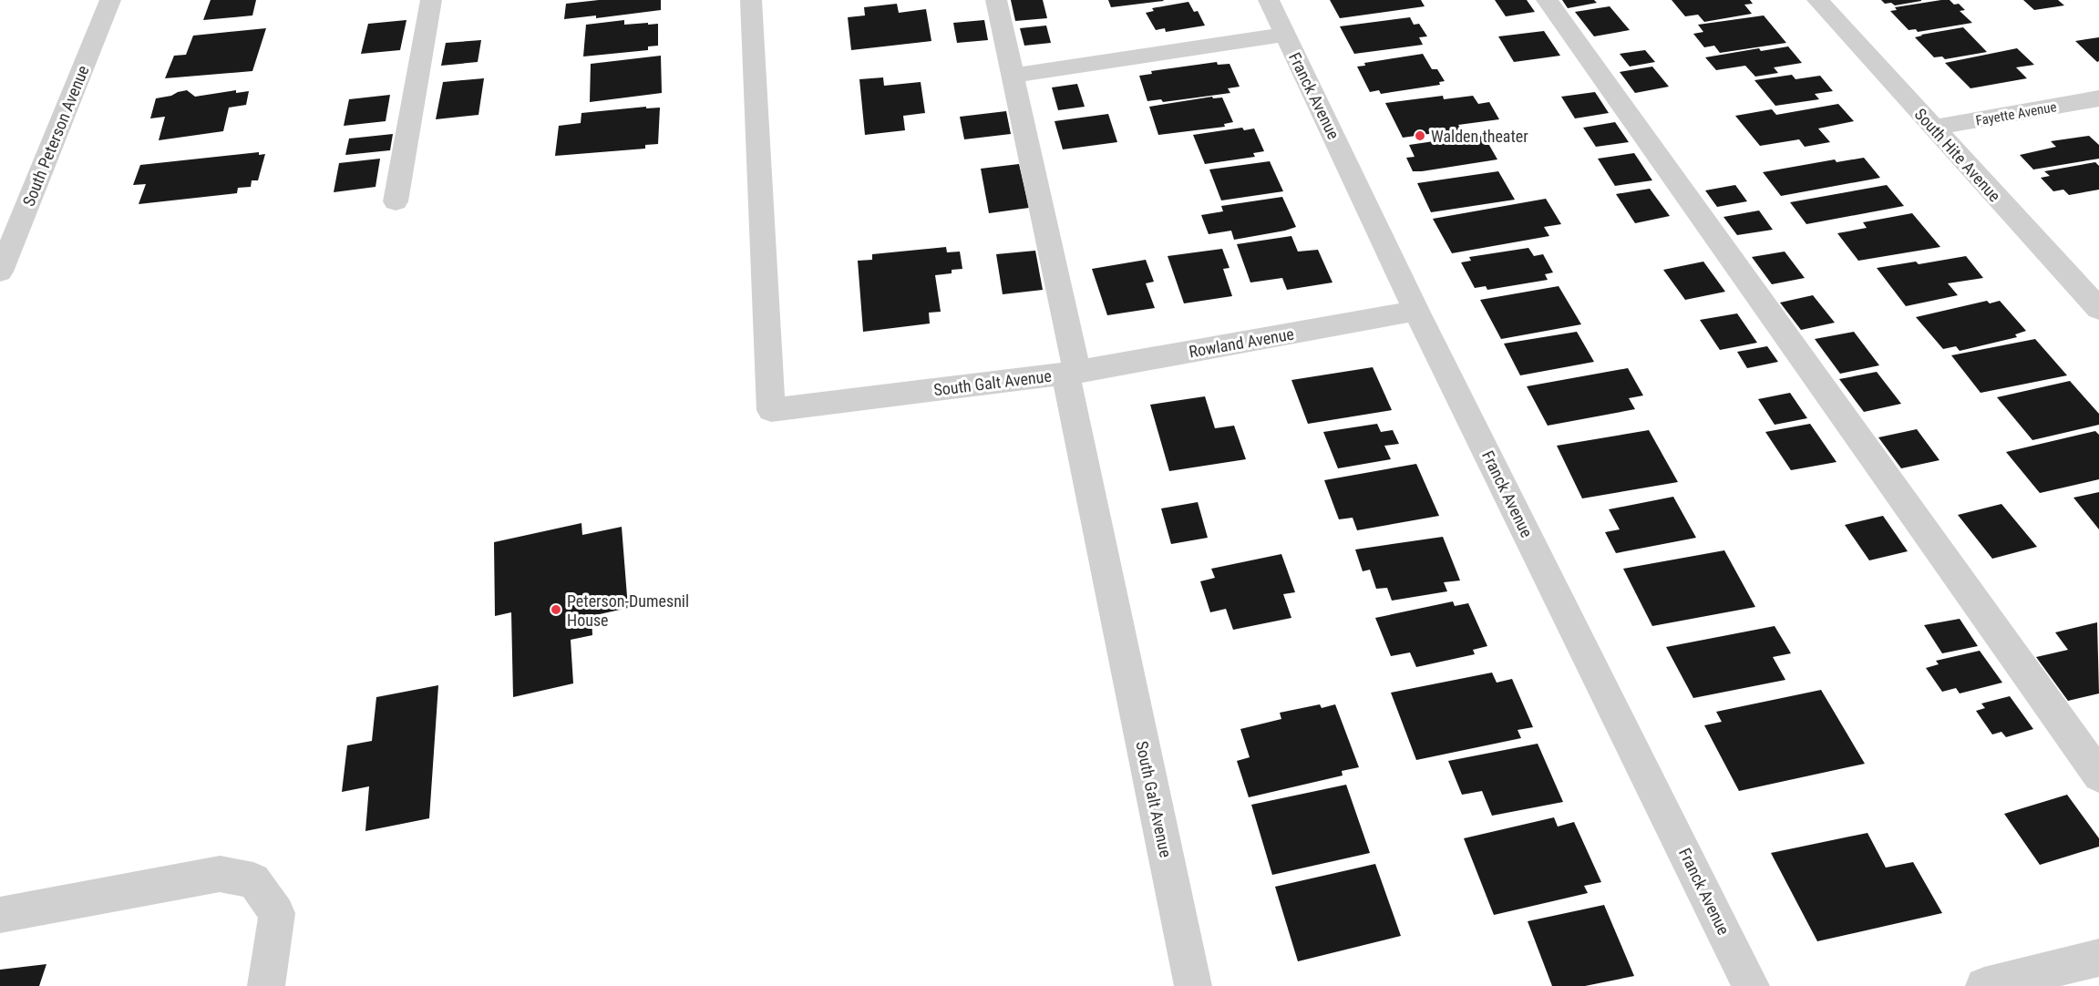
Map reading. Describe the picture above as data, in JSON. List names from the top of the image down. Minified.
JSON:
{"streets":{"street":["Franck Avenue","Fayette Avenue","South Peterson Avenue","South Hite Avenue","Rowland Avenue","South Galt Avenue"]},"crossings":[["Franck Avenue","Rowland Avenue"],["Fayette Avenue","South Hite Avenue"],["Rowland Avenue","South Galt Avenue"]],"places":["Walden theater","Peterson-Dumesnil House"]}
